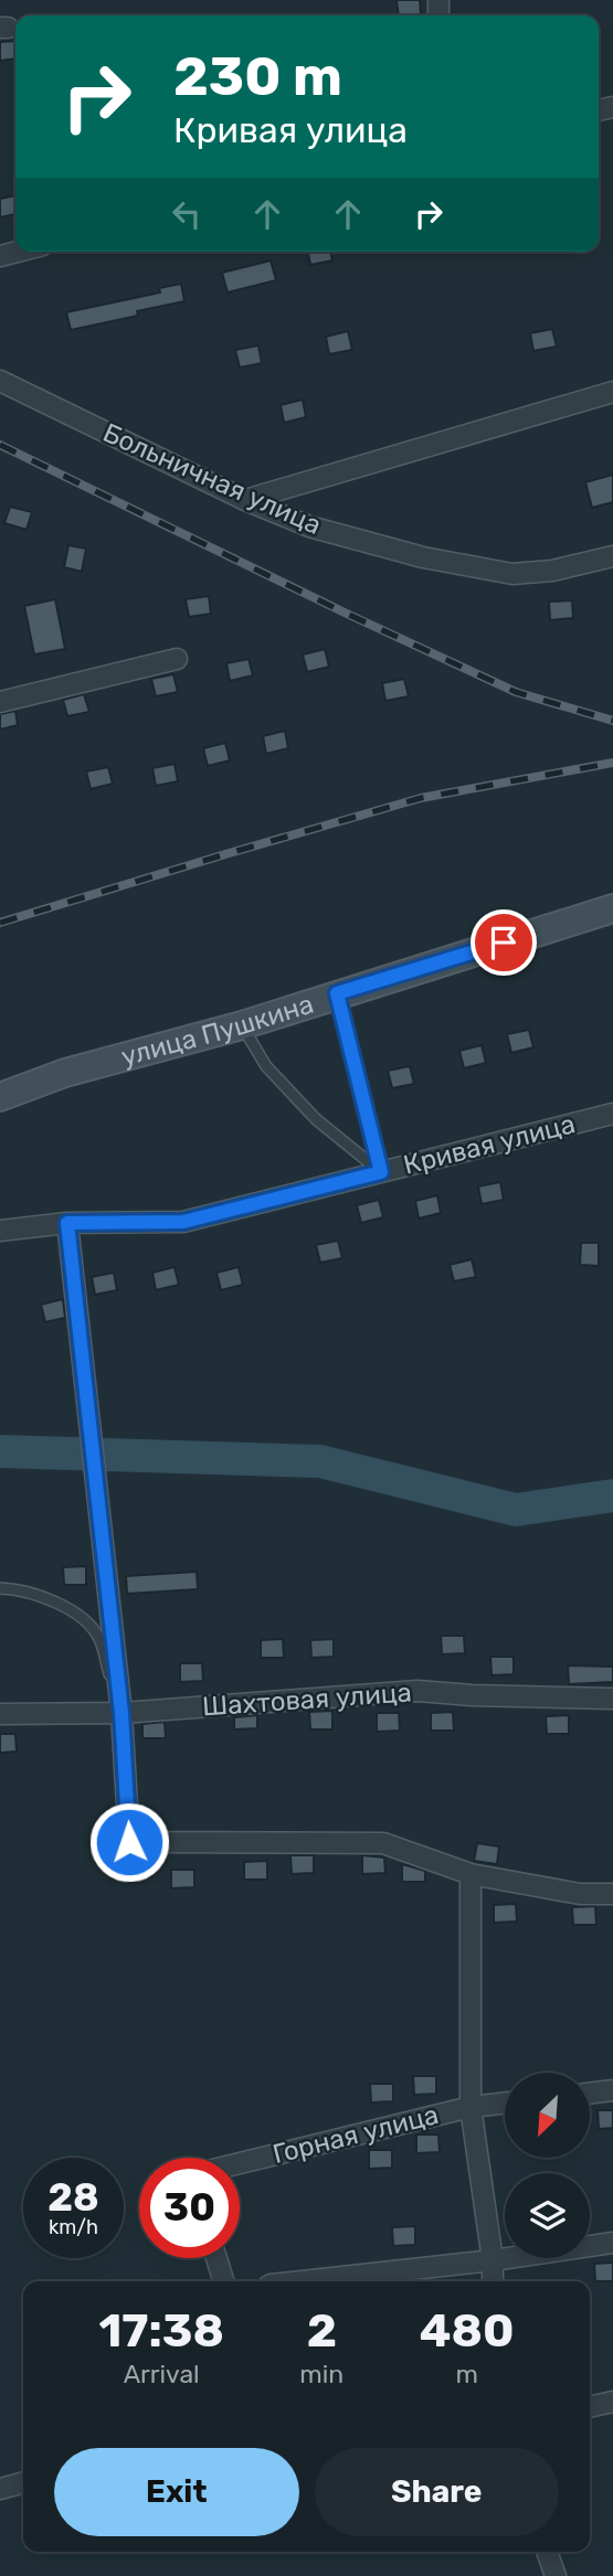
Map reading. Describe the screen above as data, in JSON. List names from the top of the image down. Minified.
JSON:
{"streets":{"main road":["улица Пушкина"],"street":["Больничная улица","Кривая улица","Шахтовая улица","Горная улица"]},"north":"bottom left","page":{"turn":["230 m","Кривая улица"],"speed":"28 km/h","limit":"30","eta":["17:38","Arrival","2","min","480","m"],"buttons":["Exit","Share"]}}
